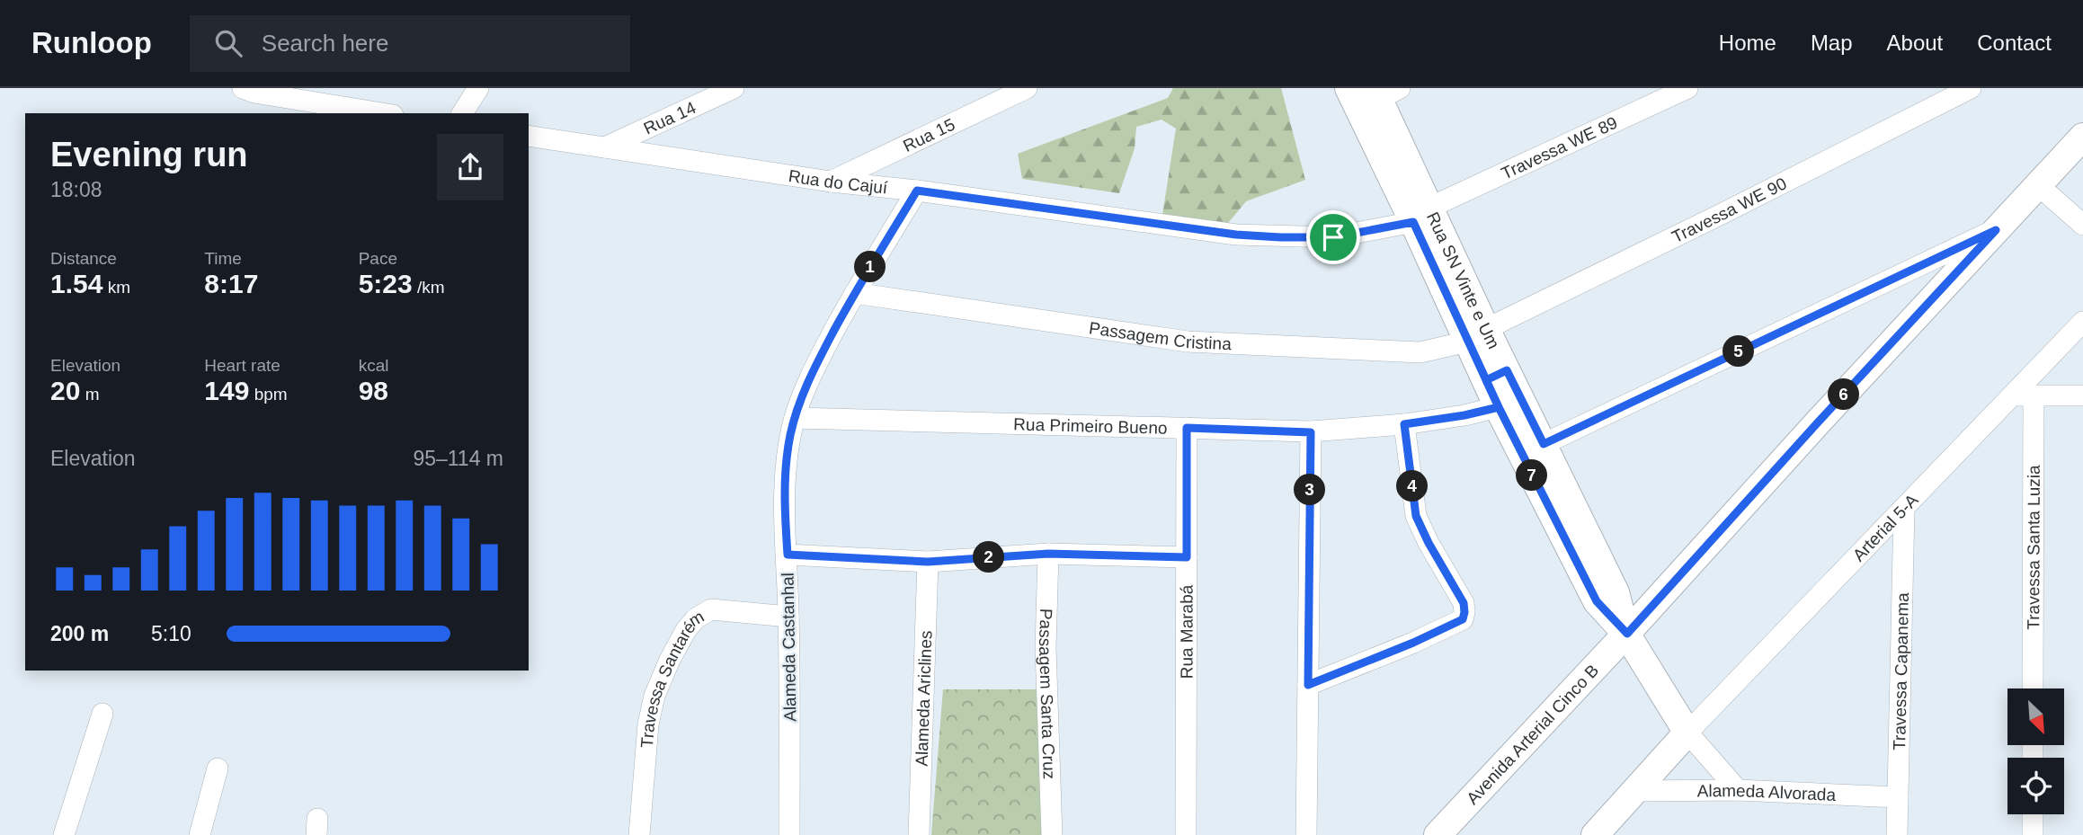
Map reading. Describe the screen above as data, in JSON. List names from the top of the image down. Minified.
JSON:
{"streets":{"main road":["Rua SN Vinte e Um","Avenida Arterial Cinco B"],"street":["Rua 14","Rua 15","Travessa WE 89","Rua do Cajuí","Travessa WE 90","Passagem Cristina","Rua Primeiro Bueno","Arterial 5-A","Travessa Santa Luzia","Rua Marabá","Alameda Castanhal","Travessa Capanema","Travessa Santarém","Passagem Santa Cruz","Alameda Ariclines","Alameda Alvorada"]},"crossings":[["Rua 14","Rua do Cajuí"],["Rua 15","Rua do Cajuí"],["Travessa WE 89","Rua do Cajuí"],["Travessa WE 89","Rua SN Vinte e Um"],["Rua do Cajuí","Rua SN Vinte e Um"],["Rua do Cajuí","Alameda Castanhal"],["Travessa WE 90","Rua SN Vinte e Um"],["Travessa WE 90","Passagem Cristina"],["Rua SN Vinte e Um","Passagem Cristina"],["Rua SN Vinte e Um","Rua Primeiro Bueno"],["Rua SN Vinte e Um","Avenida Arterial Cinco B"],["Passagem Cristina","Alameda Castanhal"],["Rua Primeiro Bueno","Rua Marabá"],["Rua Primeiro Bueno","Alameda Castanhal"],["Arterial 5-A","Travessa Santa Luzia"],["Arterial 5-A","Travessa Capanema"],["Alameda Castanhal","Travessa Santarém"],["Travessa Capanema","Alameda Alvorada"]],"north":"bottom right","page":{"header":"Runloop","search":"Search here","nav":["Home","Map","About","Contact"],"heading":["Evening run","18:08"],"stats":[["Distance","1.54 km"],["Time","8:17"],["Pace","5:23 /km"],["Elevation","20 m"],["Heart rate","149 bpm"],["kcal","98"]],"pins":["1","5","6","7","4","3","2"],"chart":["Elevation","95–114 m"],"list":[{"name":"200 m","note":"5:10"}]}}
